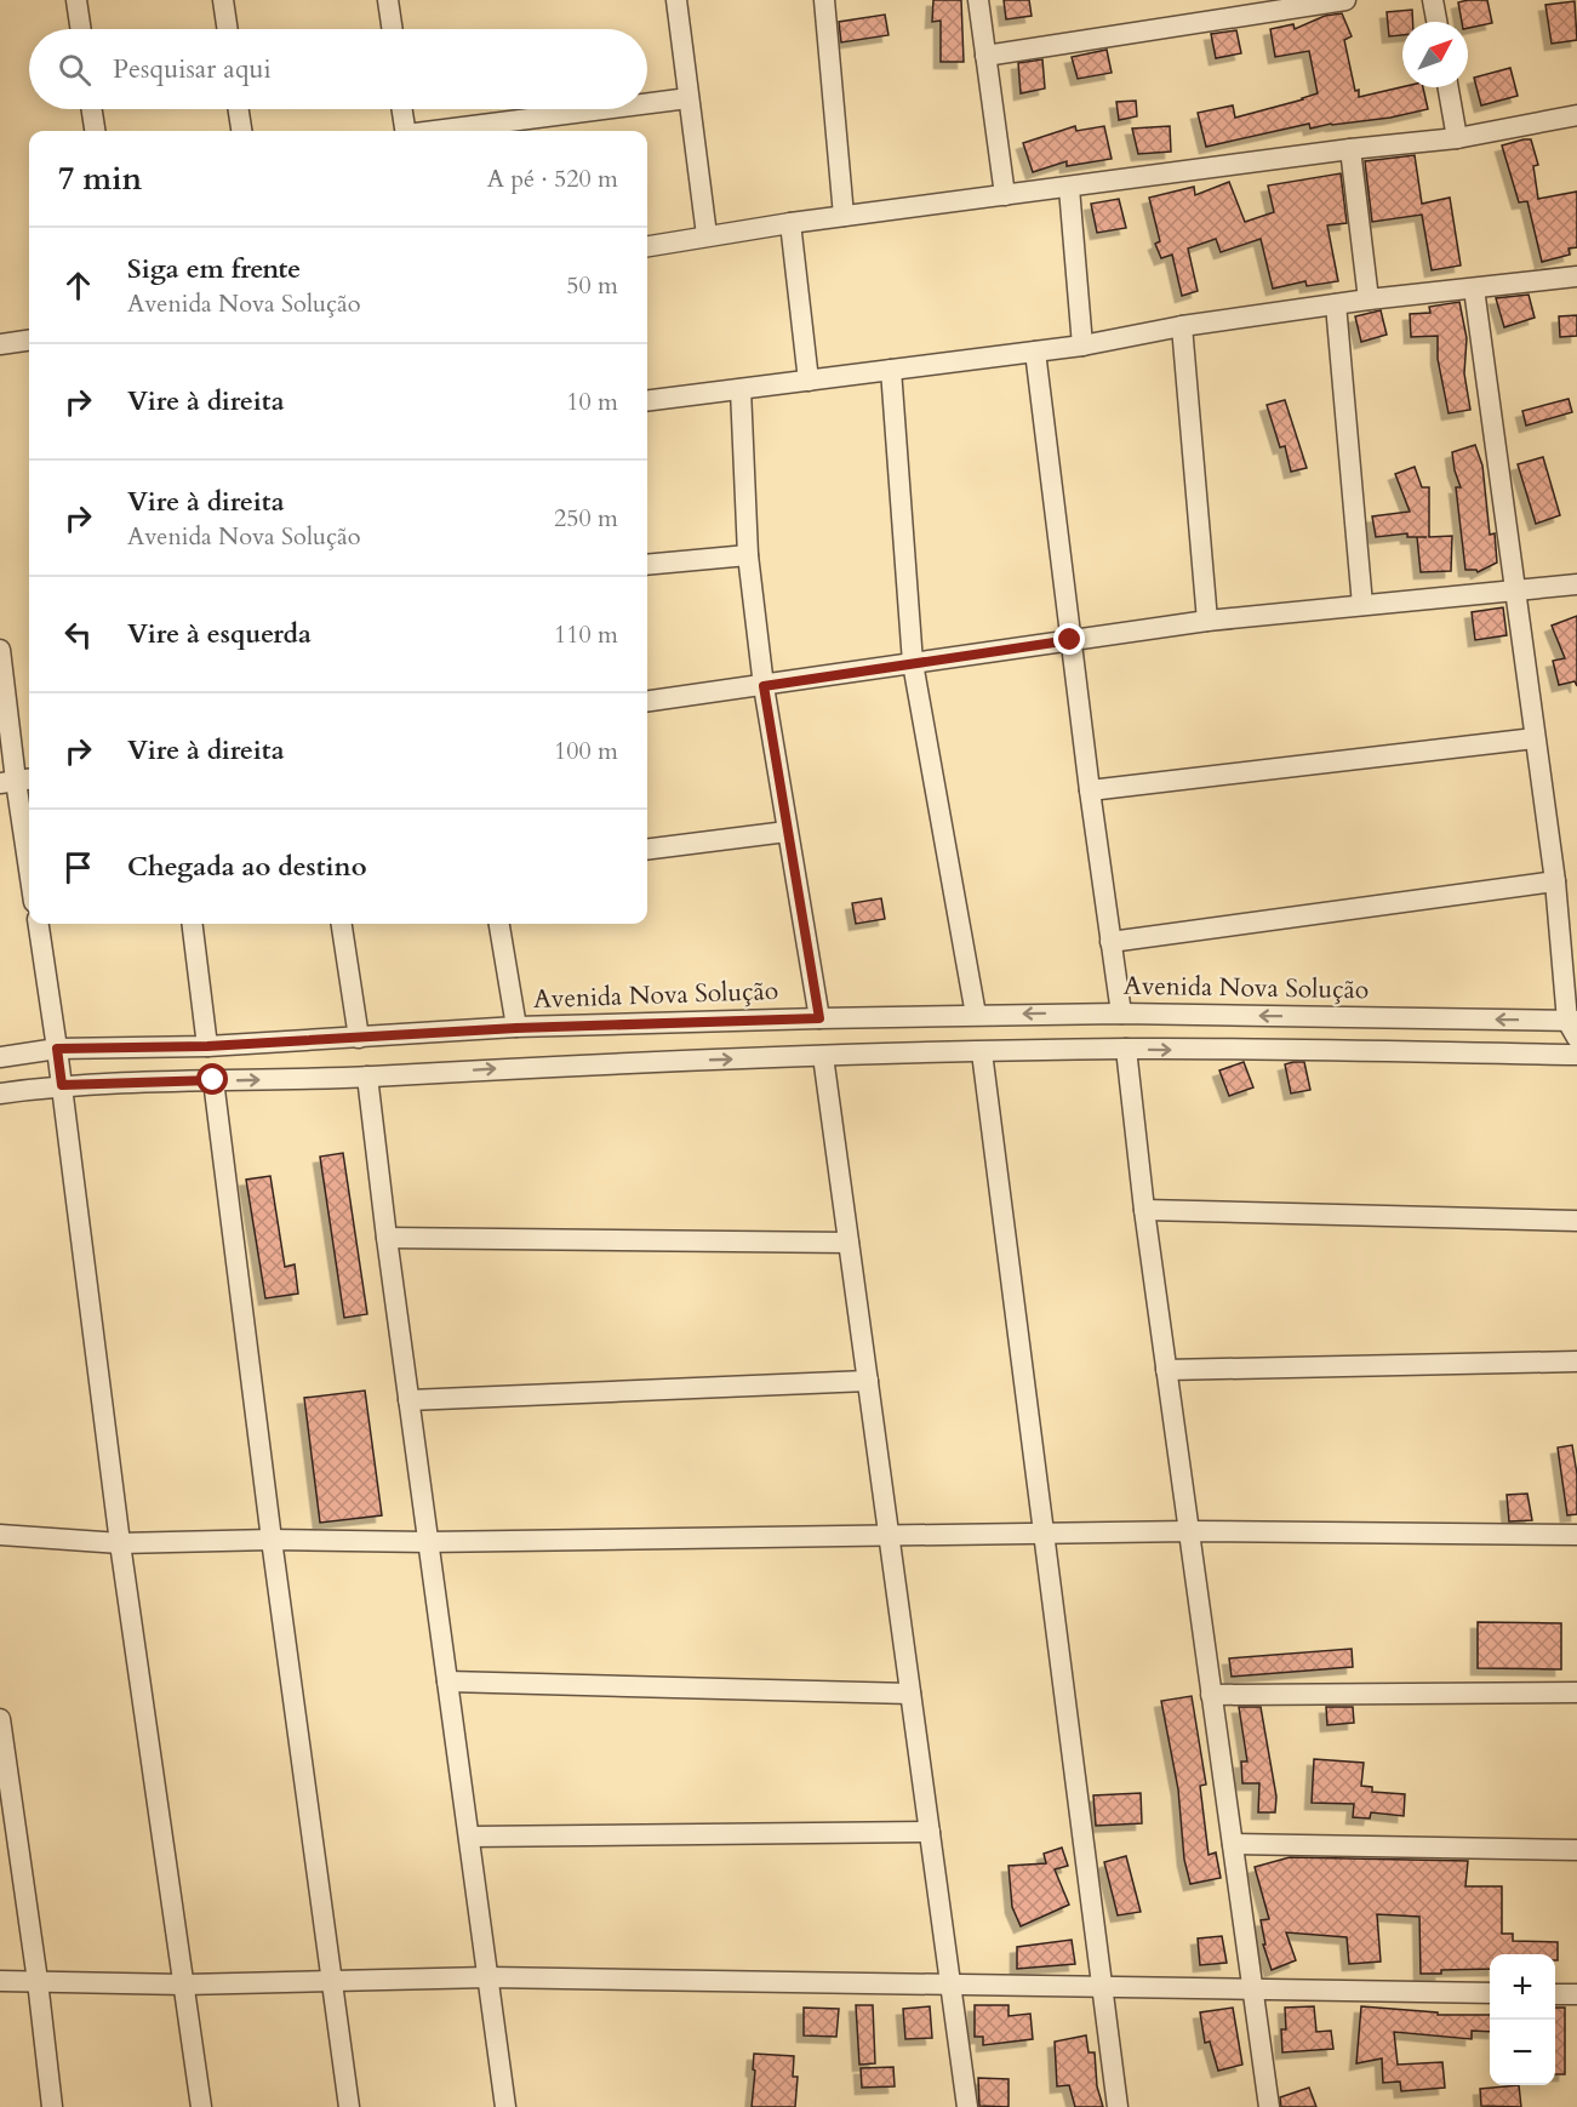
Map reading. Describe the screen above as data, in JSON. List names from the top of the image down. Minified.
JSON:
{"streets":{"street":["Avenida Nova Solução"]},"north":"top right","page":{"search":"Pesquisar aqui","heading":["7 min","A pé · 520 m"],"list":[["Siga em frente","Avenida Nova Solução","50 m"],["Vire à direita","10 m"],["Vire à direita","Avenida Nova Solução","250 m"],["Vire à esquerda","110 m"],["Vire à direita","100 m"],"Chegada ao destino"],"map_buttons":["+","−"]}}
